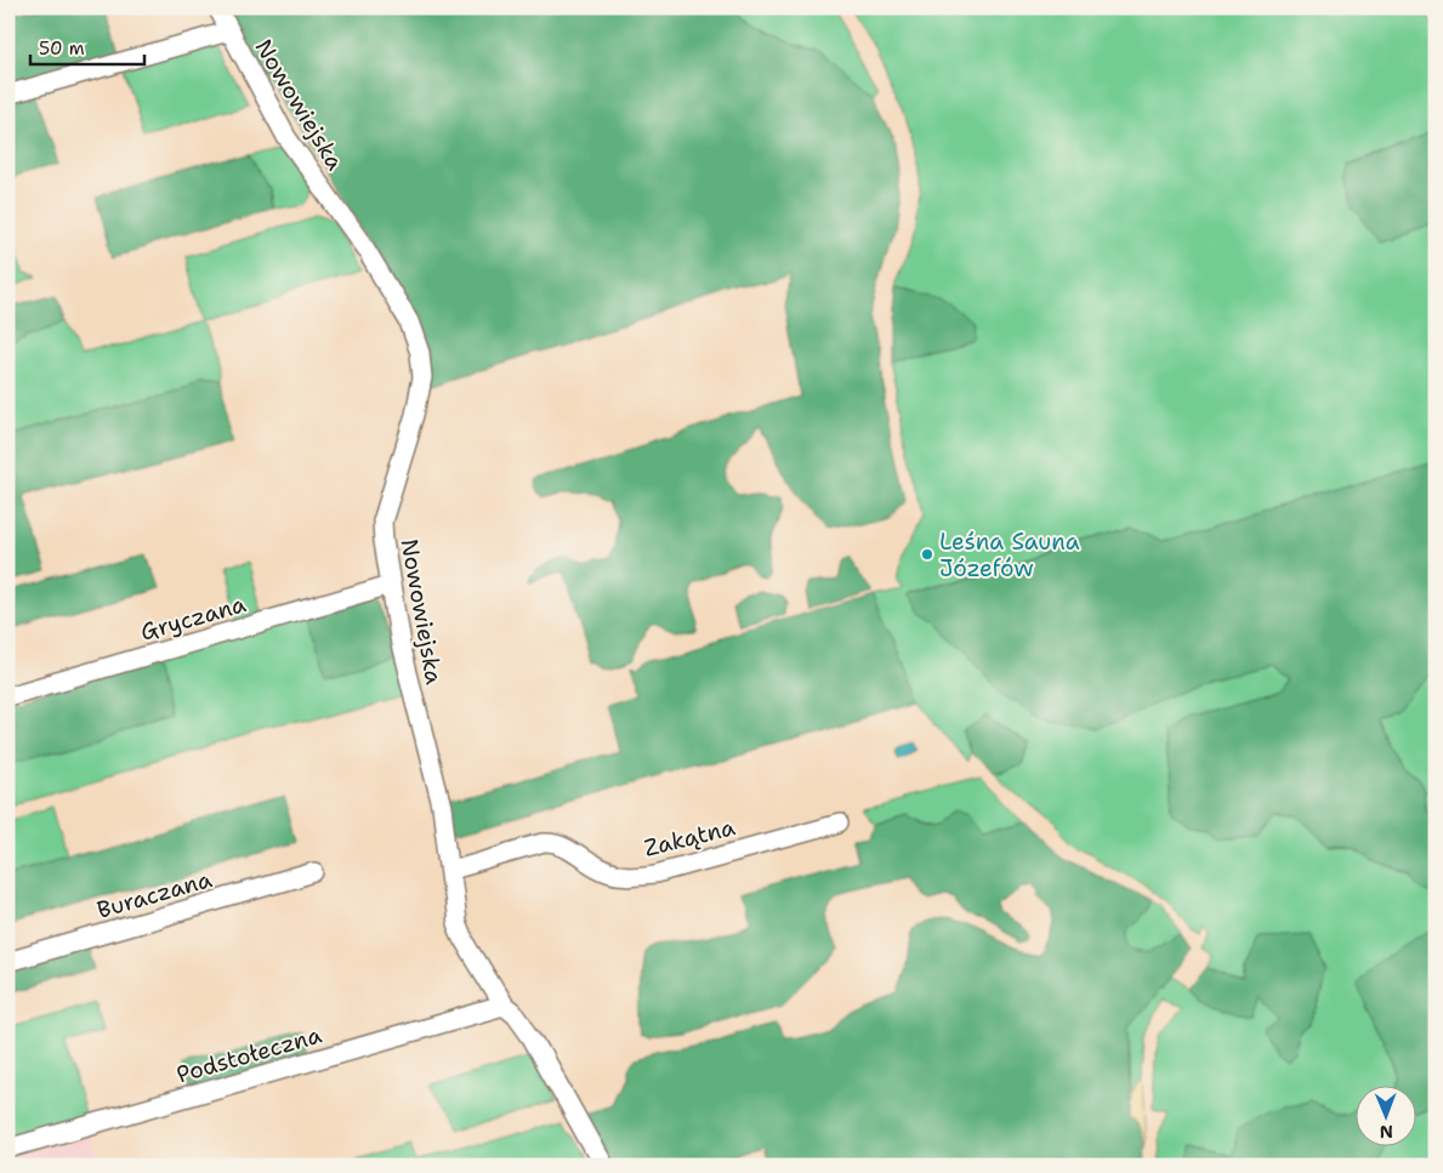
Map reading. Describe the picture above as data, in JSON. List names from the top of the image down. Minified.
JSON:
{"streets":{"street":["Nowowiejska","Gryczana","Zakątna","Buraczana","Podstołeczna"]},"crossings":[["Nowowiejska","Gryczana"],["Nowowiejska","Zakątna"],["Nowowiejska","Podstołeczna"]],"places":["Leśna Sauna Józefów"],"scale_bar":"50 m","north":"bottom"}
